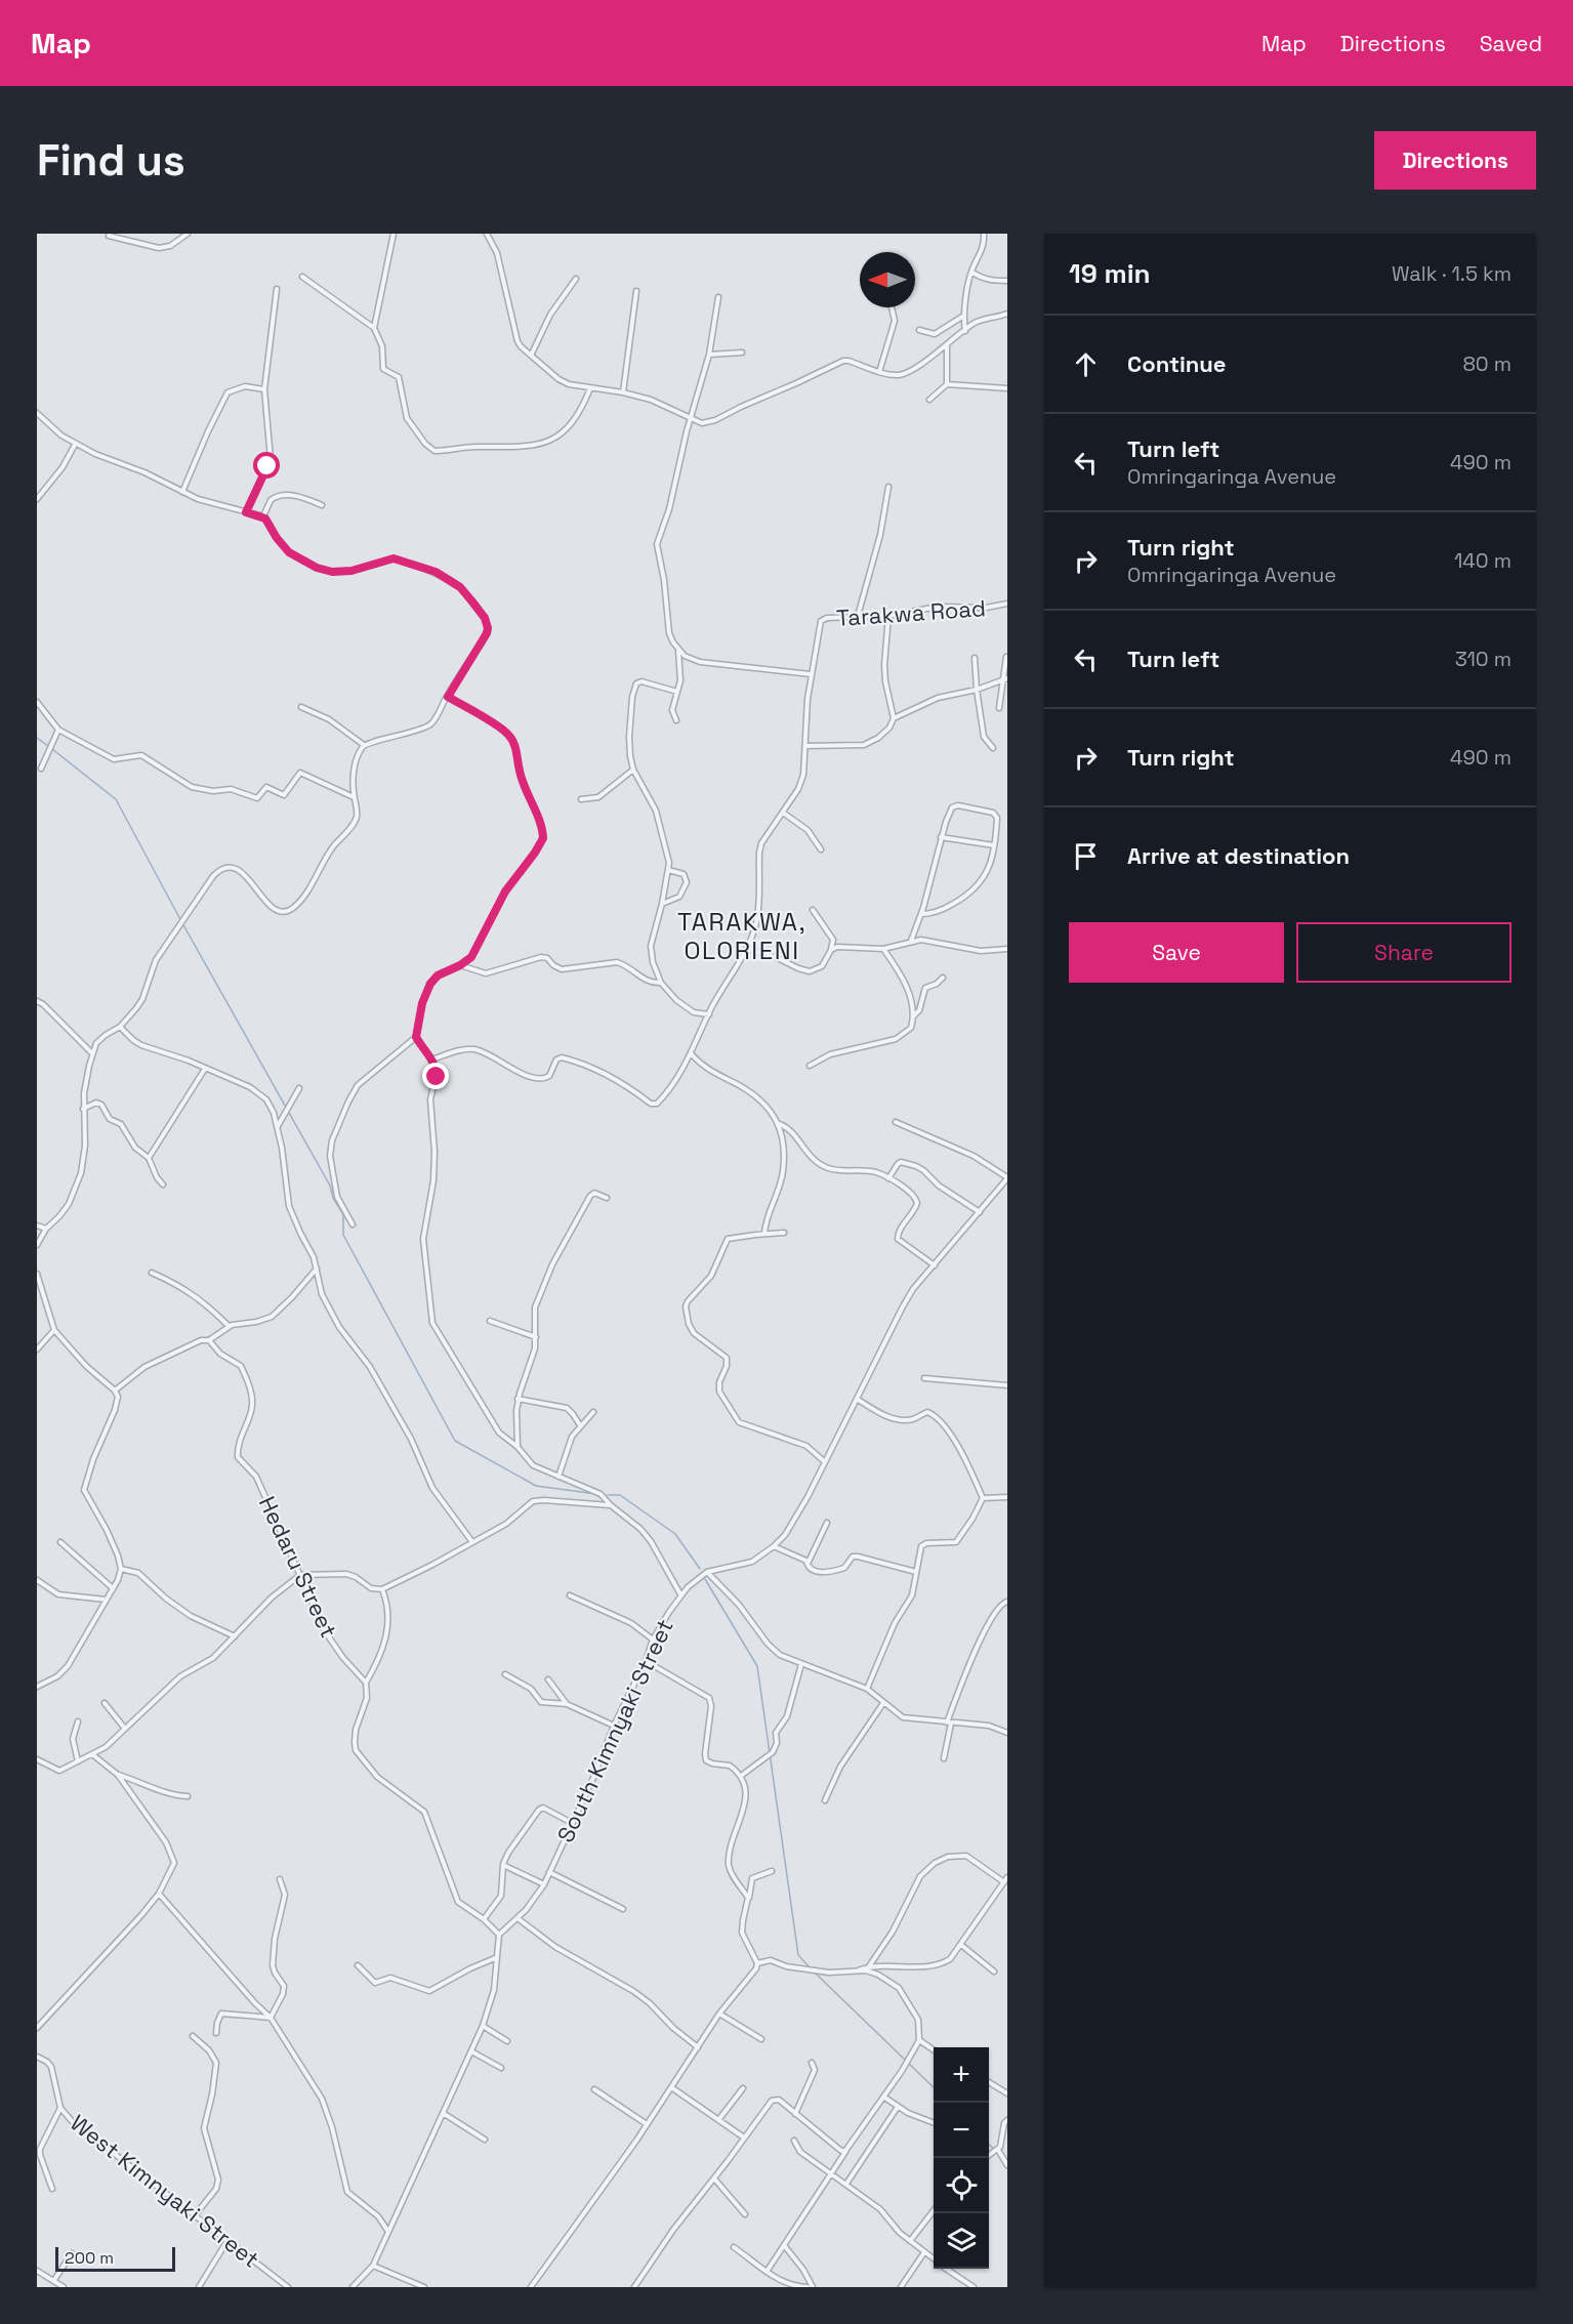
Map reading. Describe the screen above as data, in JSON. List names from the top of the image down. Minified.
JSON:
{"streets":{"street":["Tarakwa Road","Hedaru Street","South Kimnyaki Street","West Kimnyaki Street"]},"districts":["TARAKWA, OLORIENI"],"scale_bar":"200 m","north":"left","page":{"header":"Map","nav":["Map","Directions","Saved"],"buttons":["Directions",["Save","Share"]],"title":"Find us","heading":["19 min","Walk · 1.5 km"],"list":[["Continue","80 m"],["Turn left","Omringaringa Avenue","490 m"],["Turn right","Omringaringa Avenue","140 m"],["Turn left","310 m"],["Turn right","490 m"],"Arrive at destination"],"map_buttons":["+","−"],"scale":"200 m"}}
